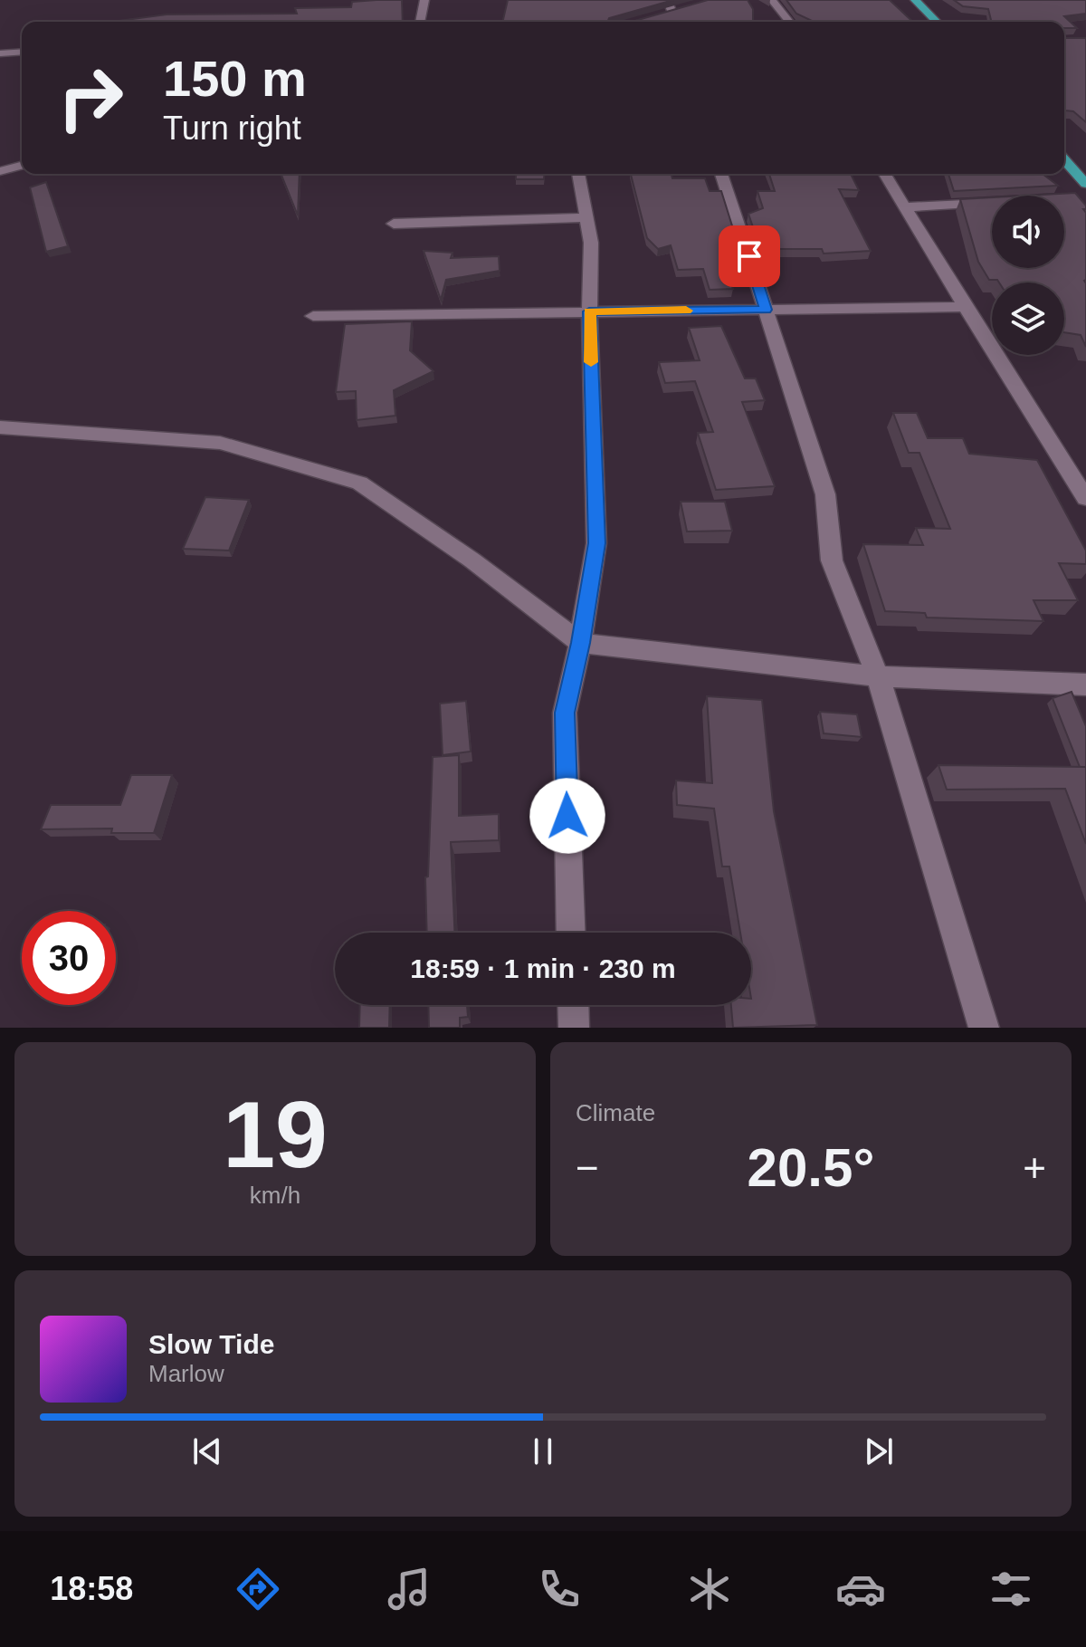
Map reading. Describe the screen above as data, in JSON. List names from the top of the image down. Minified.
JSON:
{"page":{"turn":["150 m","Turn right"],"limit":"30","trip":"18:59 · 1 min · 230 m","tile":[["19","km/h"],"Climate"],"heat":["−","20.5°","+"],"song":["Slow Tide","Marlow"],"tabs":"18:58"}}
